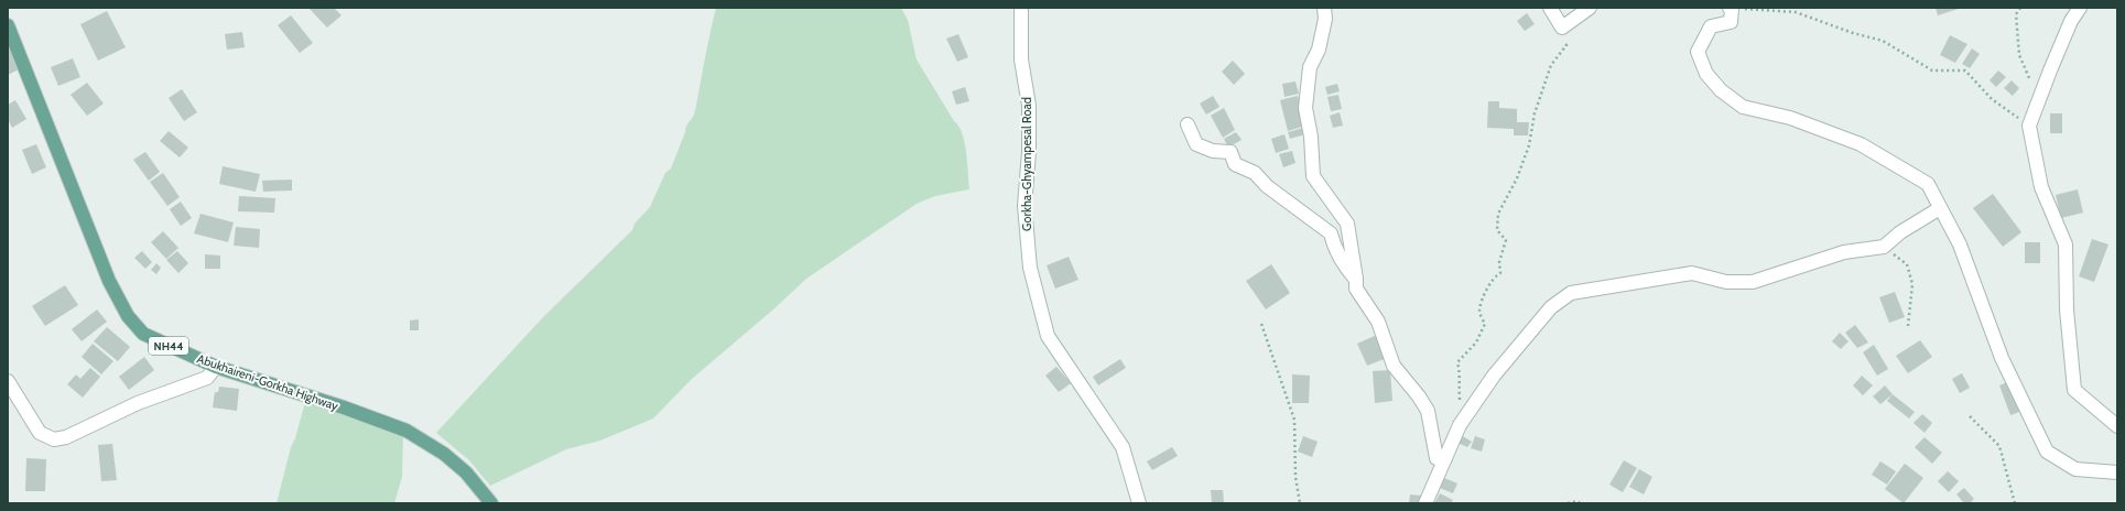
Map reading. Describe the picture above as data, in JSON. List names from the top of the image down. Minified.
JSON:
{"streets":{"main road":["NH44","Abukhaireni-Gorkha Highway"],"street":["Gorkha-Ghyampesal Road"]}}
